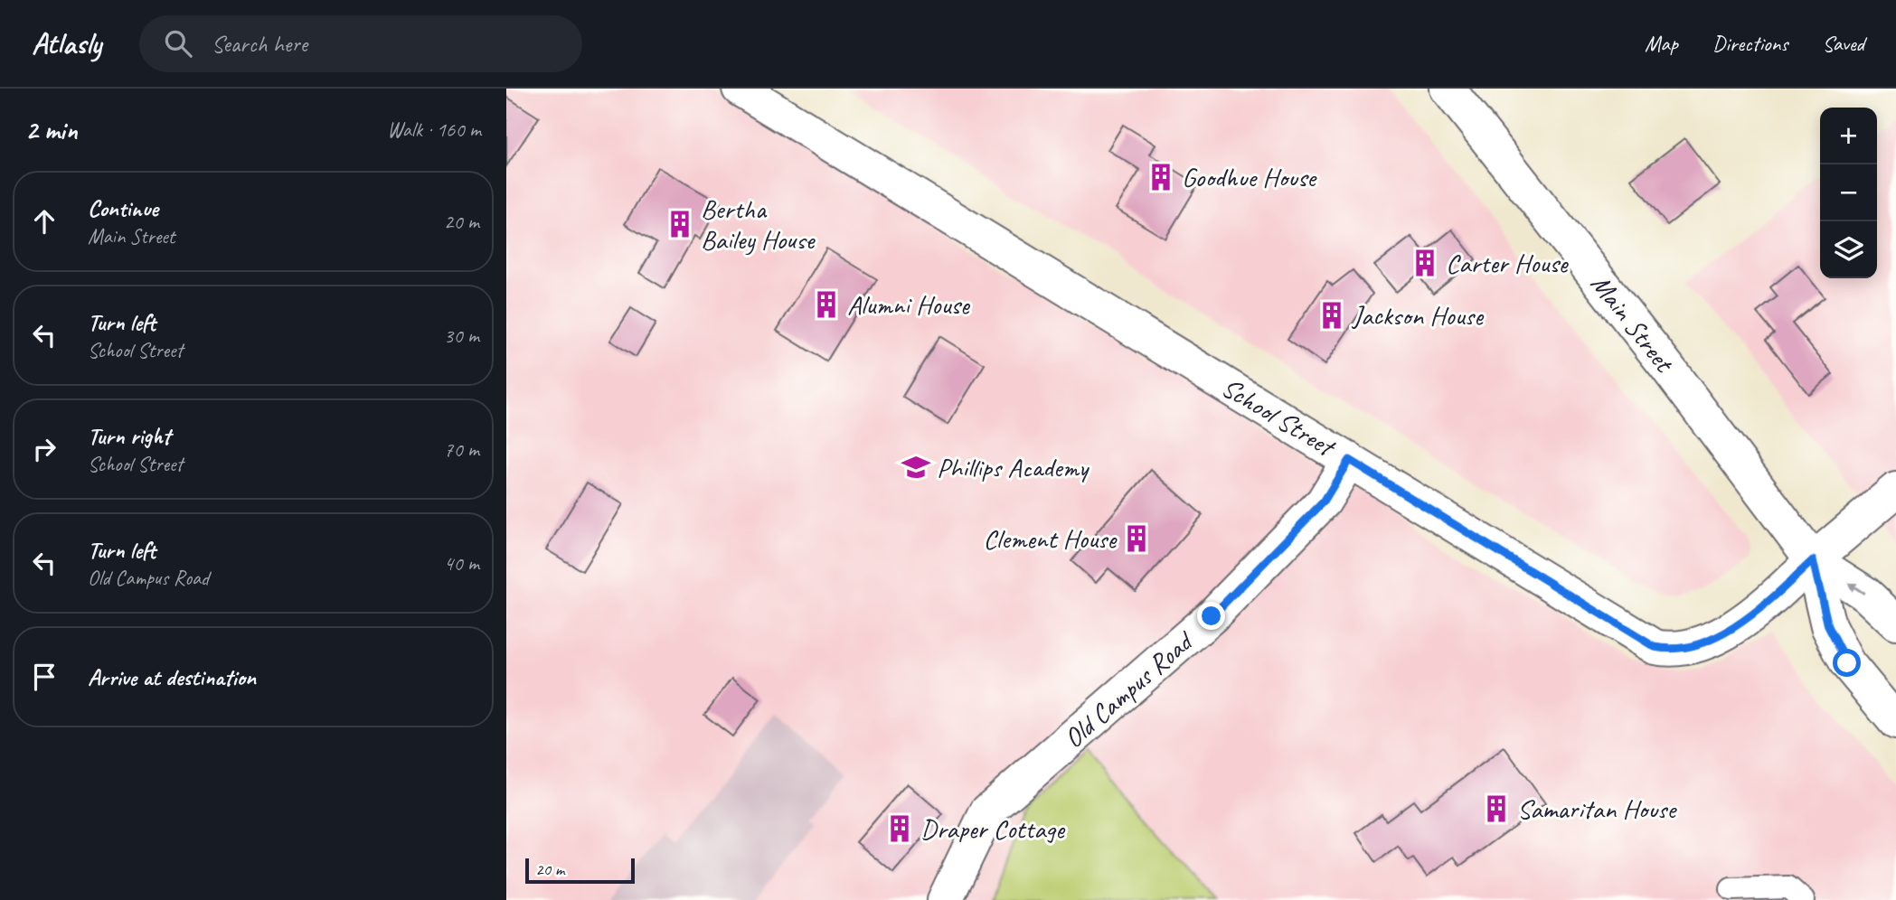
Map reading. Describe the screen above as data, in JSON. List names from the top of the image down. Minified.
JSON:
{"streets":{"main road":["Main Street","School Street","Old Campus Road"]},"crossings":[["Main Street","School Street"],["School Street","Old Campus Road"]],"places":{"building":["Goodhue House","Bertha Bailey House","Carter House","Alumni House","Jackson House","Clement House","Samaritan House","Draper Cottage"],"school or university":["Phillips Academy"]},"scale_bar":"20 m","page":{"header":"Atlasly","search":"Search here","nav":["Map","Directions","Saved"],"heading":["2 min","Walk · 160 m"],"map_buttons":["+","−"],"list":[["Continue","Main Street","20 m"],["Turn left","School Street","30 m"],["Turn right","School Street","70 m"],["Turn left","Old Campus Road","40 m"],"Arrive at destination"],"scale":"20 m"}}
